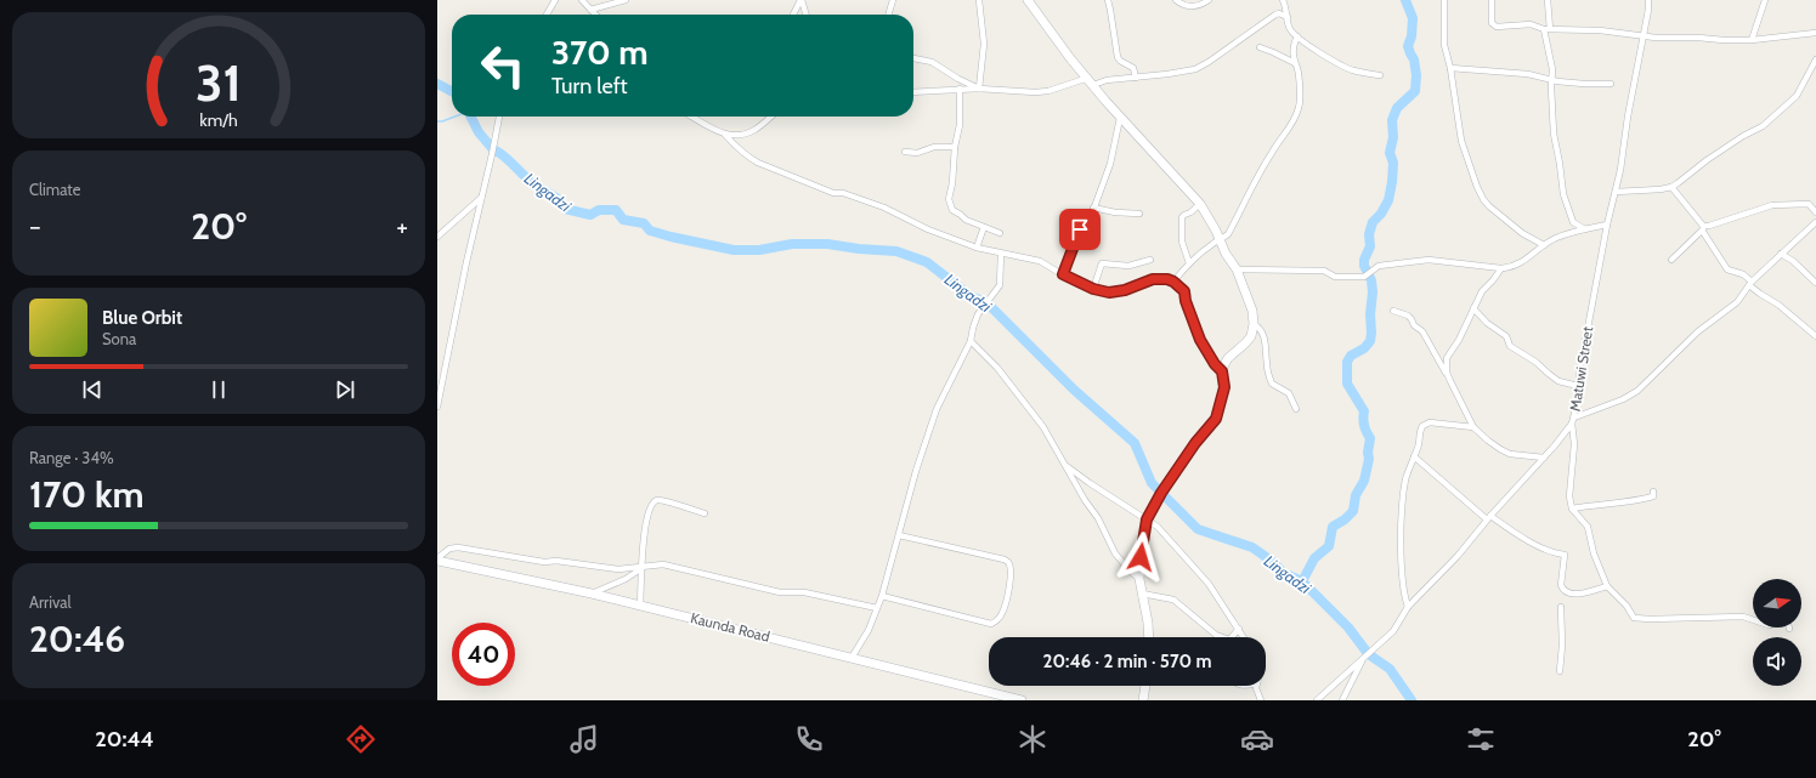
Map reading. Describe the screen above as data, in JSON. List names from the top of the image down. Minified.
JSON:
{"streets":{"street":["Matuwi Street","Kaunda Road"]},"water":["Lingadzi"],"north":"right","page":{"turn":["370 m","Turn left"],"tile":["Climate",["Range · 34%","170 km"],["Arrival","20:46"]],"heat":["−","20°","+"],"song":["Blue Orbit","Sona"],"limit":"40","trip":"20:46 · 2 min · 570 m","tabs":["20:44","20°"],"gauge":["31","km/h"]}}
